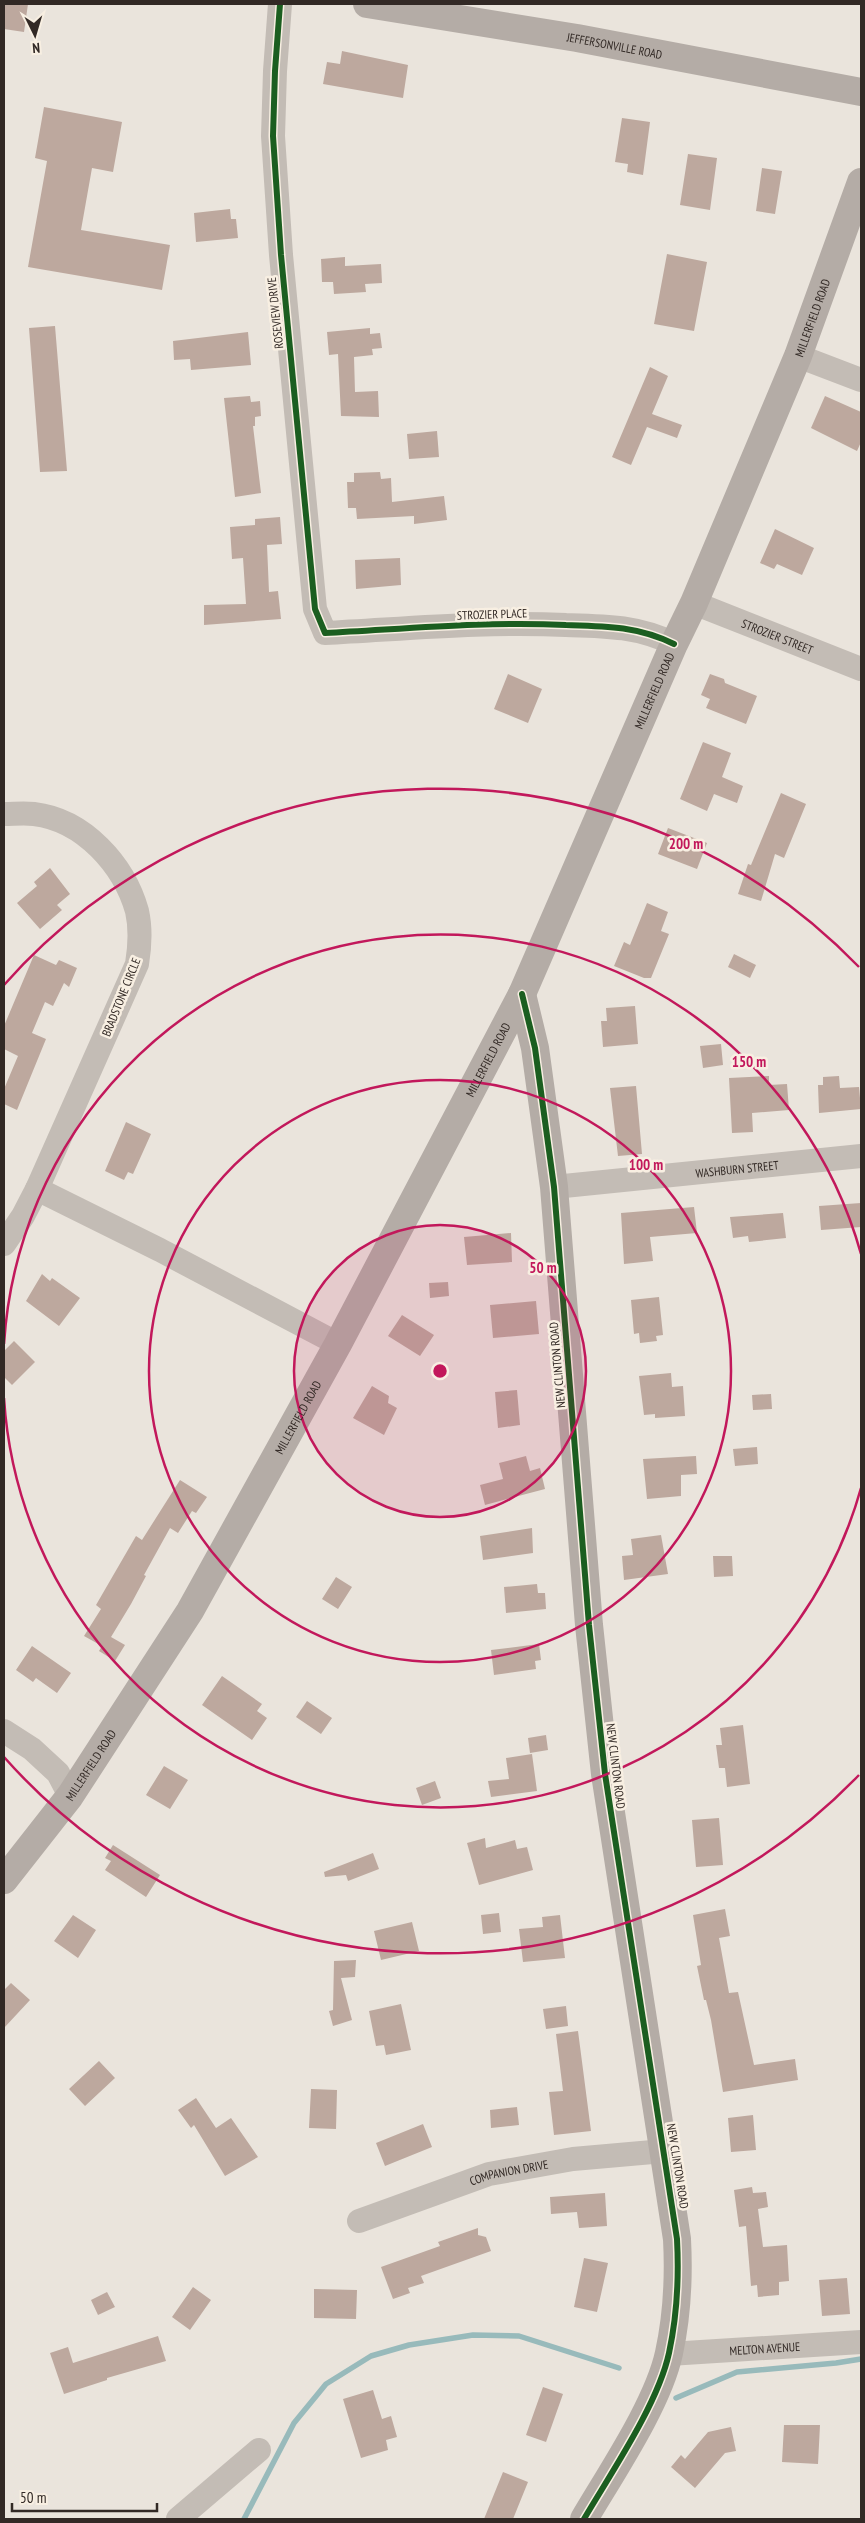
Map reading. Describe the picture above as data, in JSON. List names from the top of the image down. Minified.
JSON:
{"streets":{"main road":["JEFFERSONVILLE ROAD","MILLERFIELD ROAD","NEW CLINTON ROAD"],"street":["ROSEVIEW DRIVE","STROZIER PLACE","STROZIER STREET","BRADSTONE CIRCLE","WASHBURN STREET","COMPANION DRIVE","MELTON AVENUE"]},"crossings":[["ROSEVIEW DRIVE","STROZIER PLACE"],["MILLERFIELD ROAD","STROZIER PLACE"],["MILLERFIELD ROAD","STROZIER STREET"],["MILLERFIELD ROAD","NEW CLINTON ROAD"],["WASHBURN STREET","NEW CLINTON ROAD"],["NEW CLINTON ROAD","COMPANION DRIVE"],["NEW CLINTON ROAD","MELTON AVENUE"]],"scale_bar":"50 m","north":"bottom","rings":["200 m","150 m","100 m","50 m"]}
